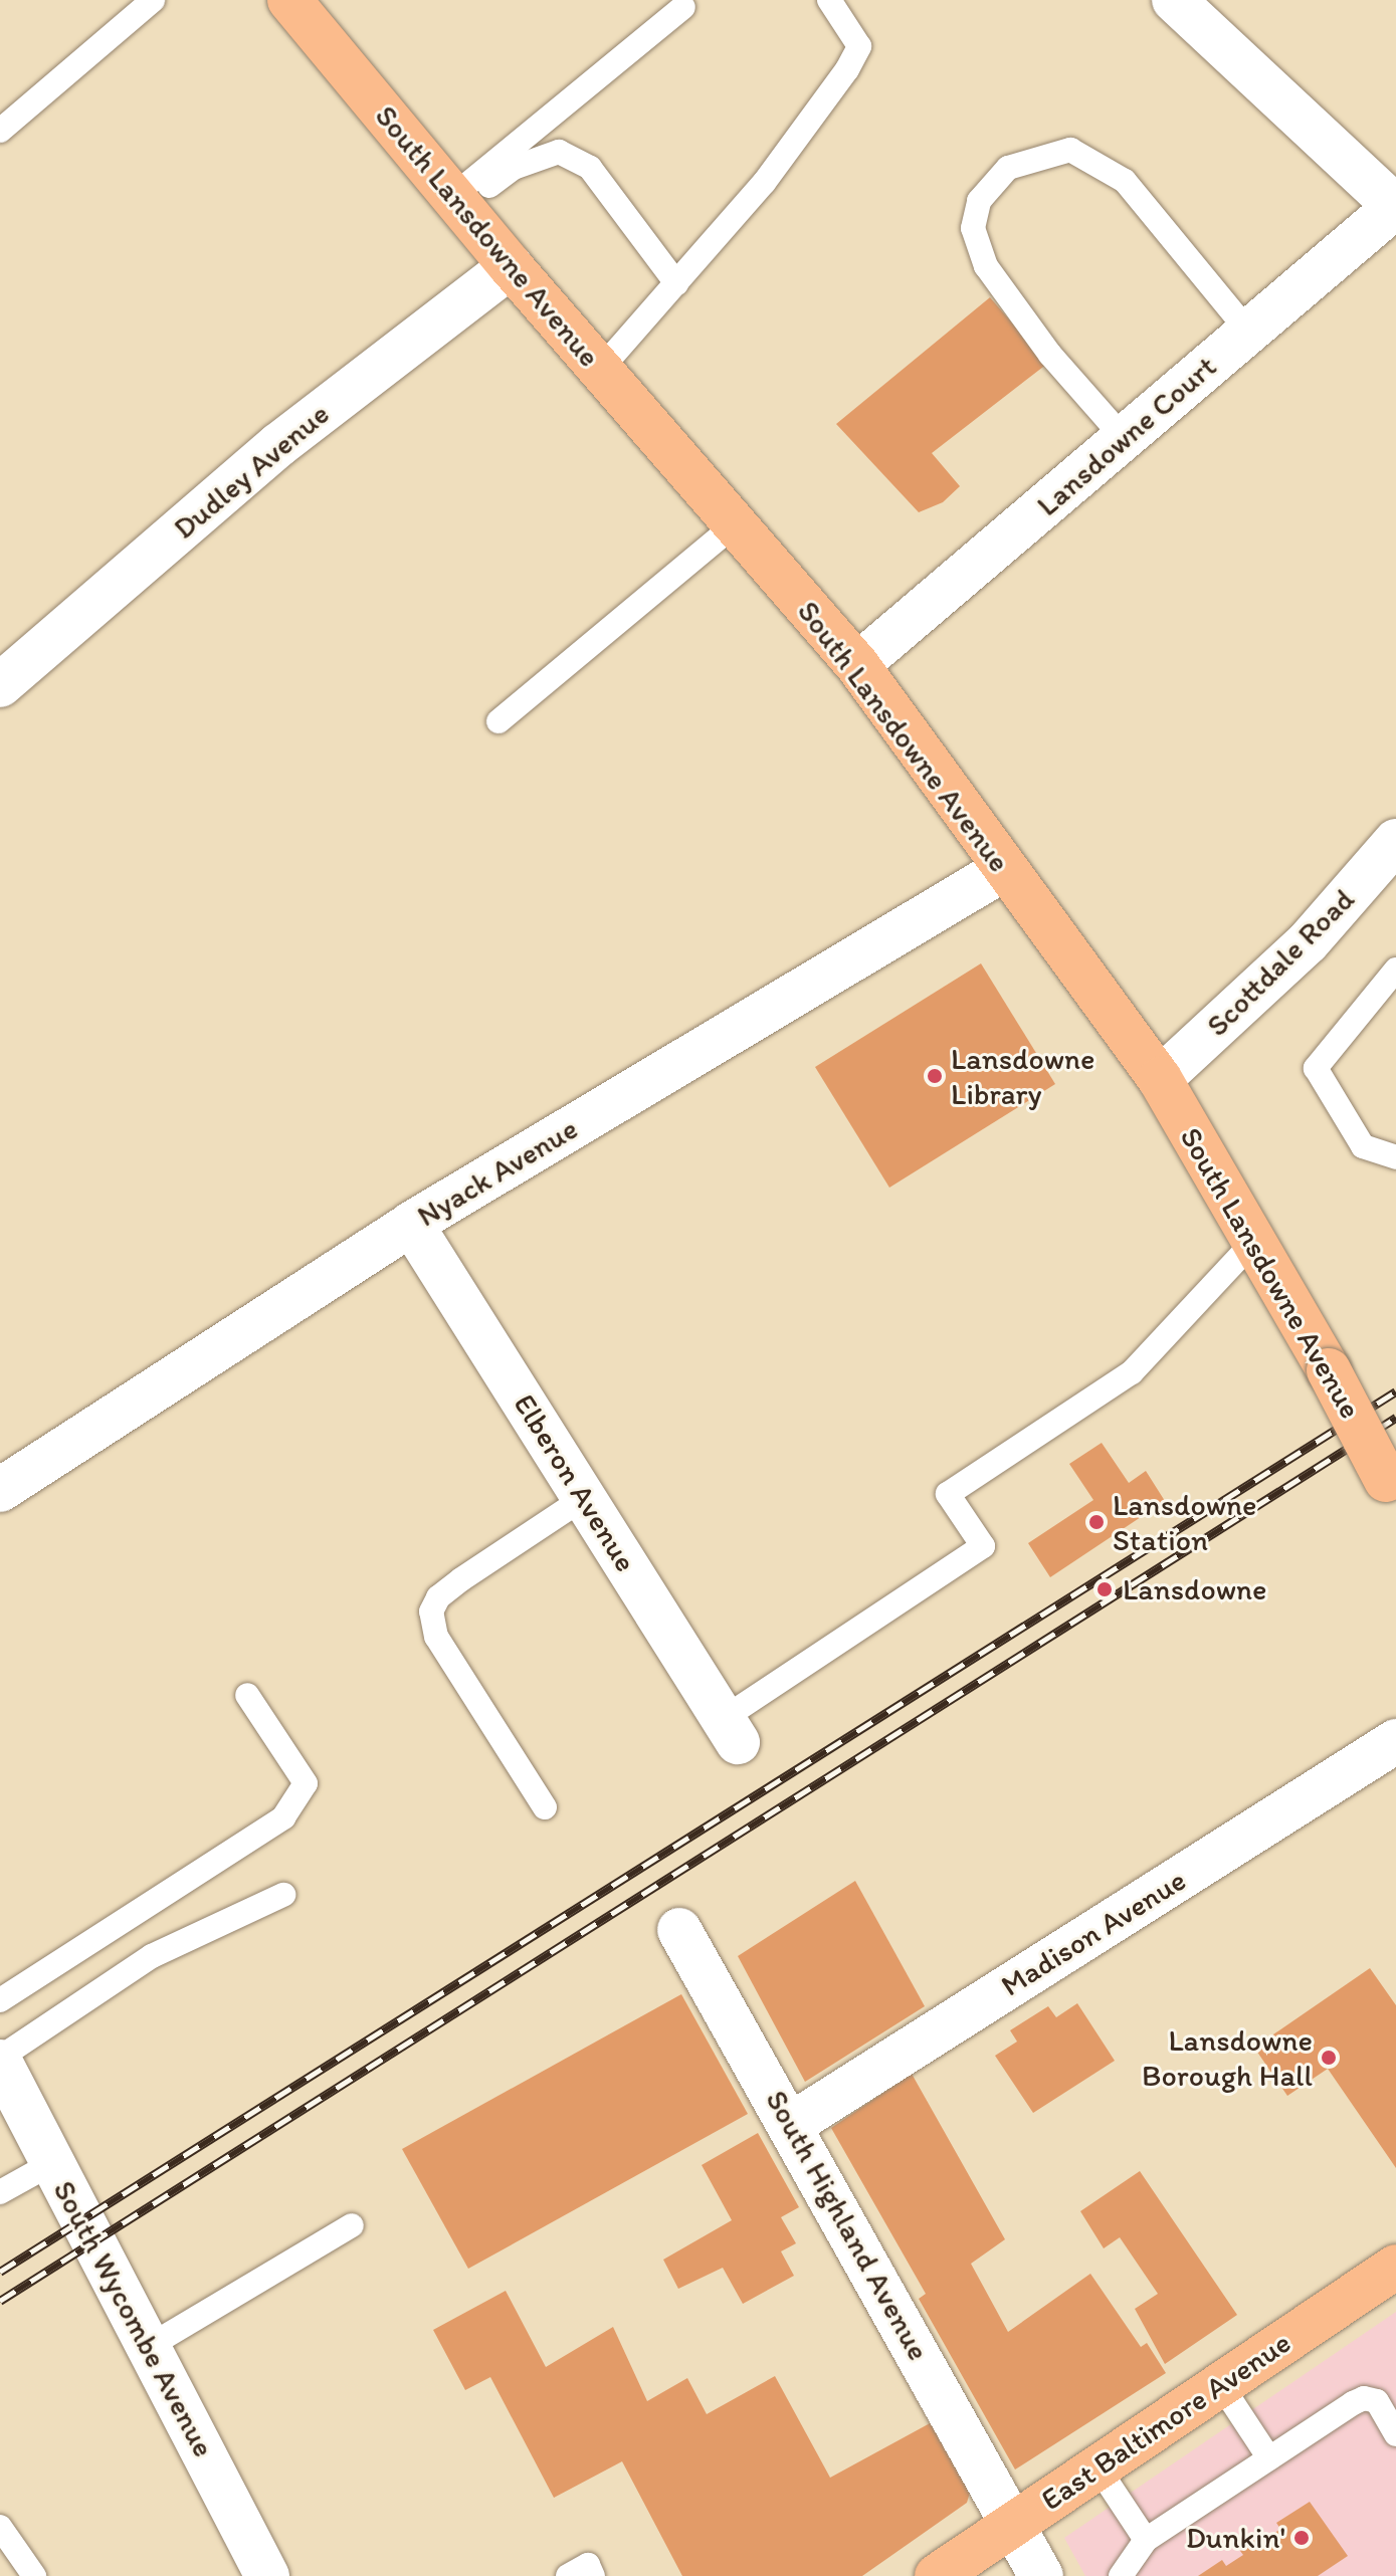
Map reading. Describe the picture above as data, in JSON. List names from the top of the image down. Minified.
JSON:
{"streets":{"main road":["South Lansdowne Avenue","East Baltimore Avenue"],"street":["Lansdowne Court","Dudley Avenue","Scottdale Road","Nyack Avenue","Elberon Avenue","Madison Avenue","South Highland Avenue","South Wycombe Avenue"]},"crossings":[["South Lansdowne Avenue","Lansdowne Court"],["South Lansdowne Avenue","Dudley Avenue"],["South Lansdowne Avenue","Scottdale Road"],["South Lansdowne Avenue","Nyack Avenue"],["Nyack Avenue","Elberon Avenue"],["Madison Avenue","South Highland Avenue"],["South Highland Avenue","East Baltimore Avenue"]],"places":["Lansdowne Library","Lansdowne Station","Lansdowne","Lansdowne Borough Hall","Dunkin'"]}
